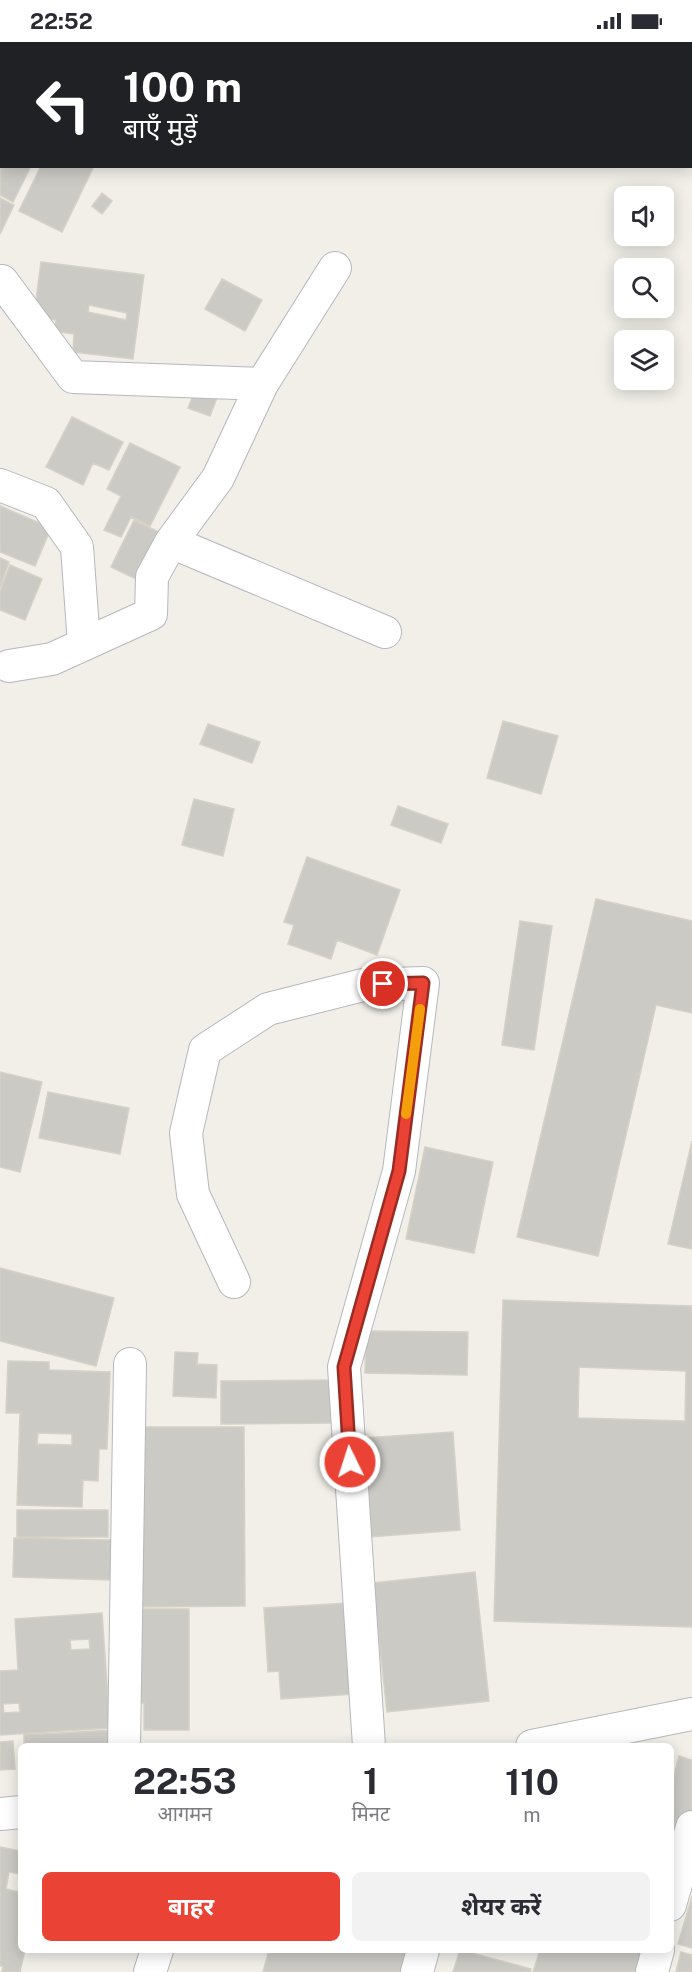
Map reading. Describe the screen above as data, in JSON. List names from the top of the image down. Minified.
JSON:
{"page":{"status":"22:52","turn":["100 m","बाएँ मुड़ें"],"eta":["22:53","आगमन","1","मिनट","110","m"],"buttons":["बाहर","शेयर करें"]}}
